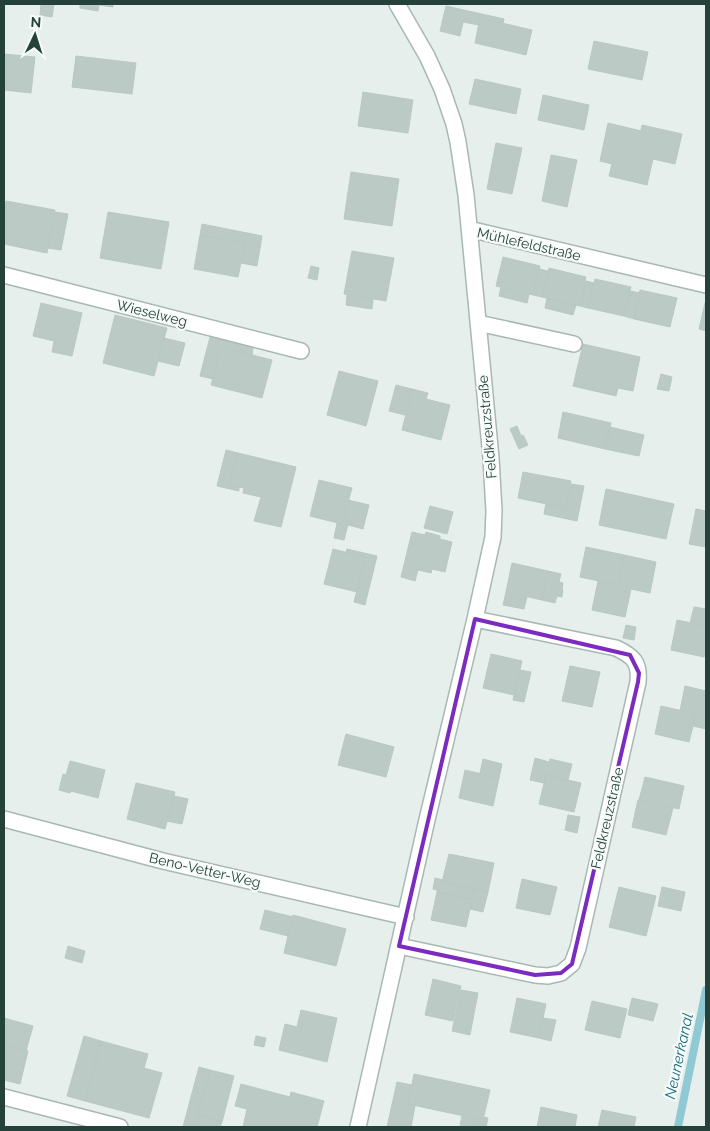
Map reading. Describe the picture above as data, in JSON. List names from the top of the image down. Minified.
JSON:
{"streets":{"street":["Mühlefeldstraße","Wieselweg","Feldkreuzstraße","Beno-Vetter-Weg"]},"crossings":[["Mühlefeldstraße","Feldkreuzstraße"],["Feldkreuzstraße","Beno-Vetter-Weg"]],"water":["Neunerkanal"],"north":"top"}
